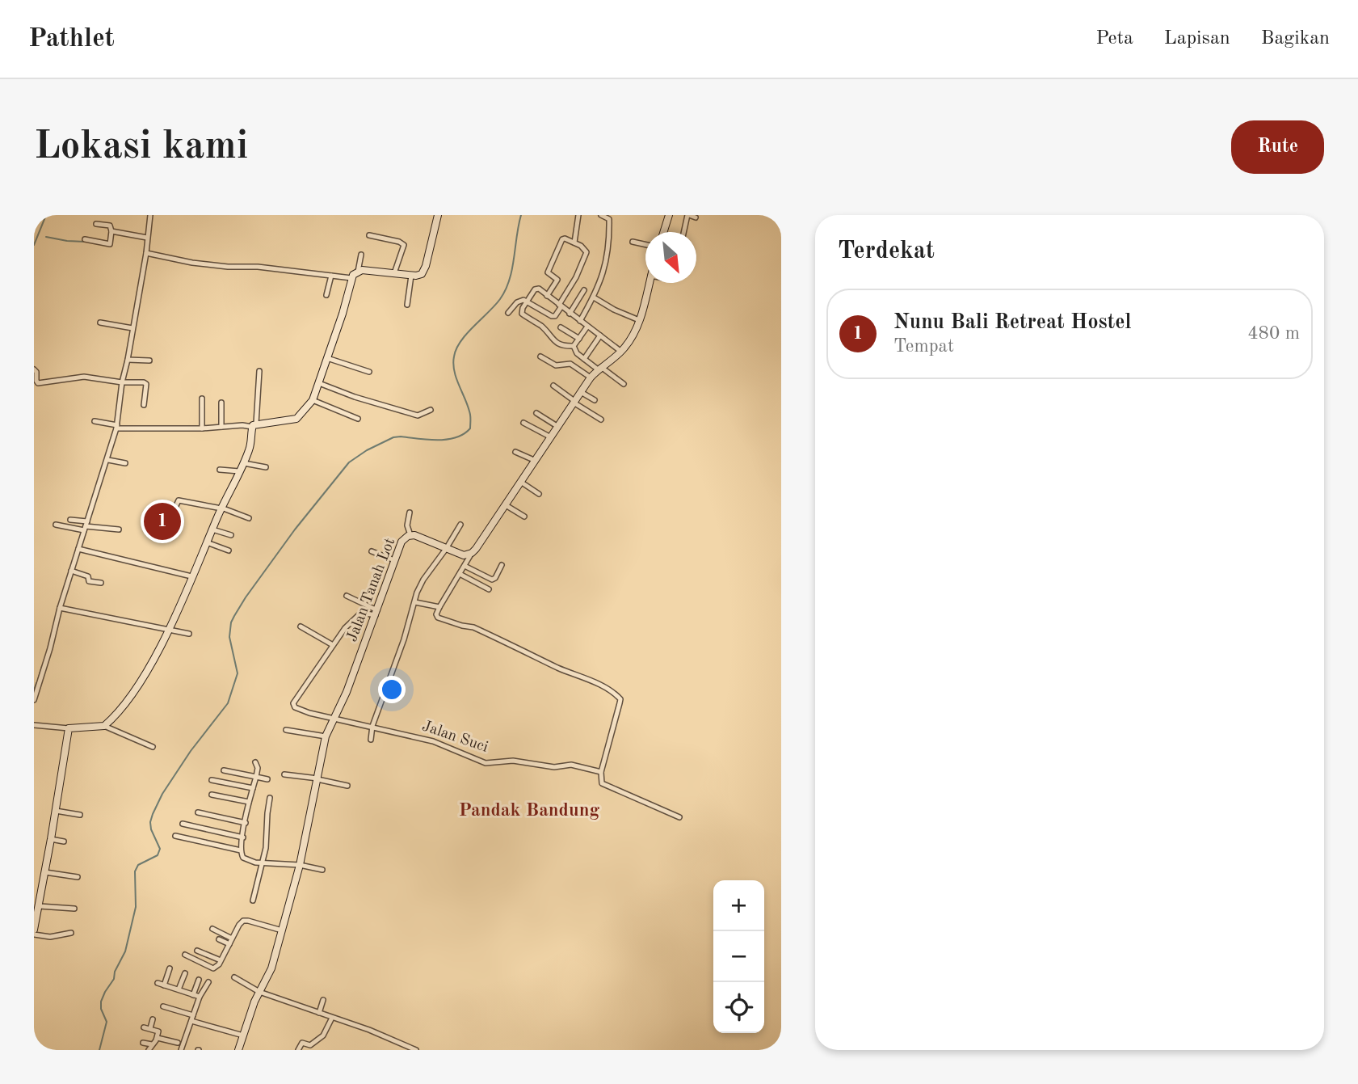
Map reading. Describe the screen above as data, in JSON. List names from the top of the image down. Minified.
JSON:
{"streets":{"main road":["Jalan Tanah Lot"],"street":["Jalan Suci"]},"crossings":[["Jalan Tanah Lot","Jalan Suci"]],"districts":["Pandak Bandung"],"north":"bottom right","page":{"header":"Pathlet","nav":["Peta","Lapisan","Bagikan"],"buttons":"Rute","title":"Lokasi kami","heading":"Terdekat","list":[{"mark":"1","name":"Nunu Bali Retreat Hostel","note":"Tempat","value":"480 m"}],"pins":"1","map_buttons":["+","−"]}}
